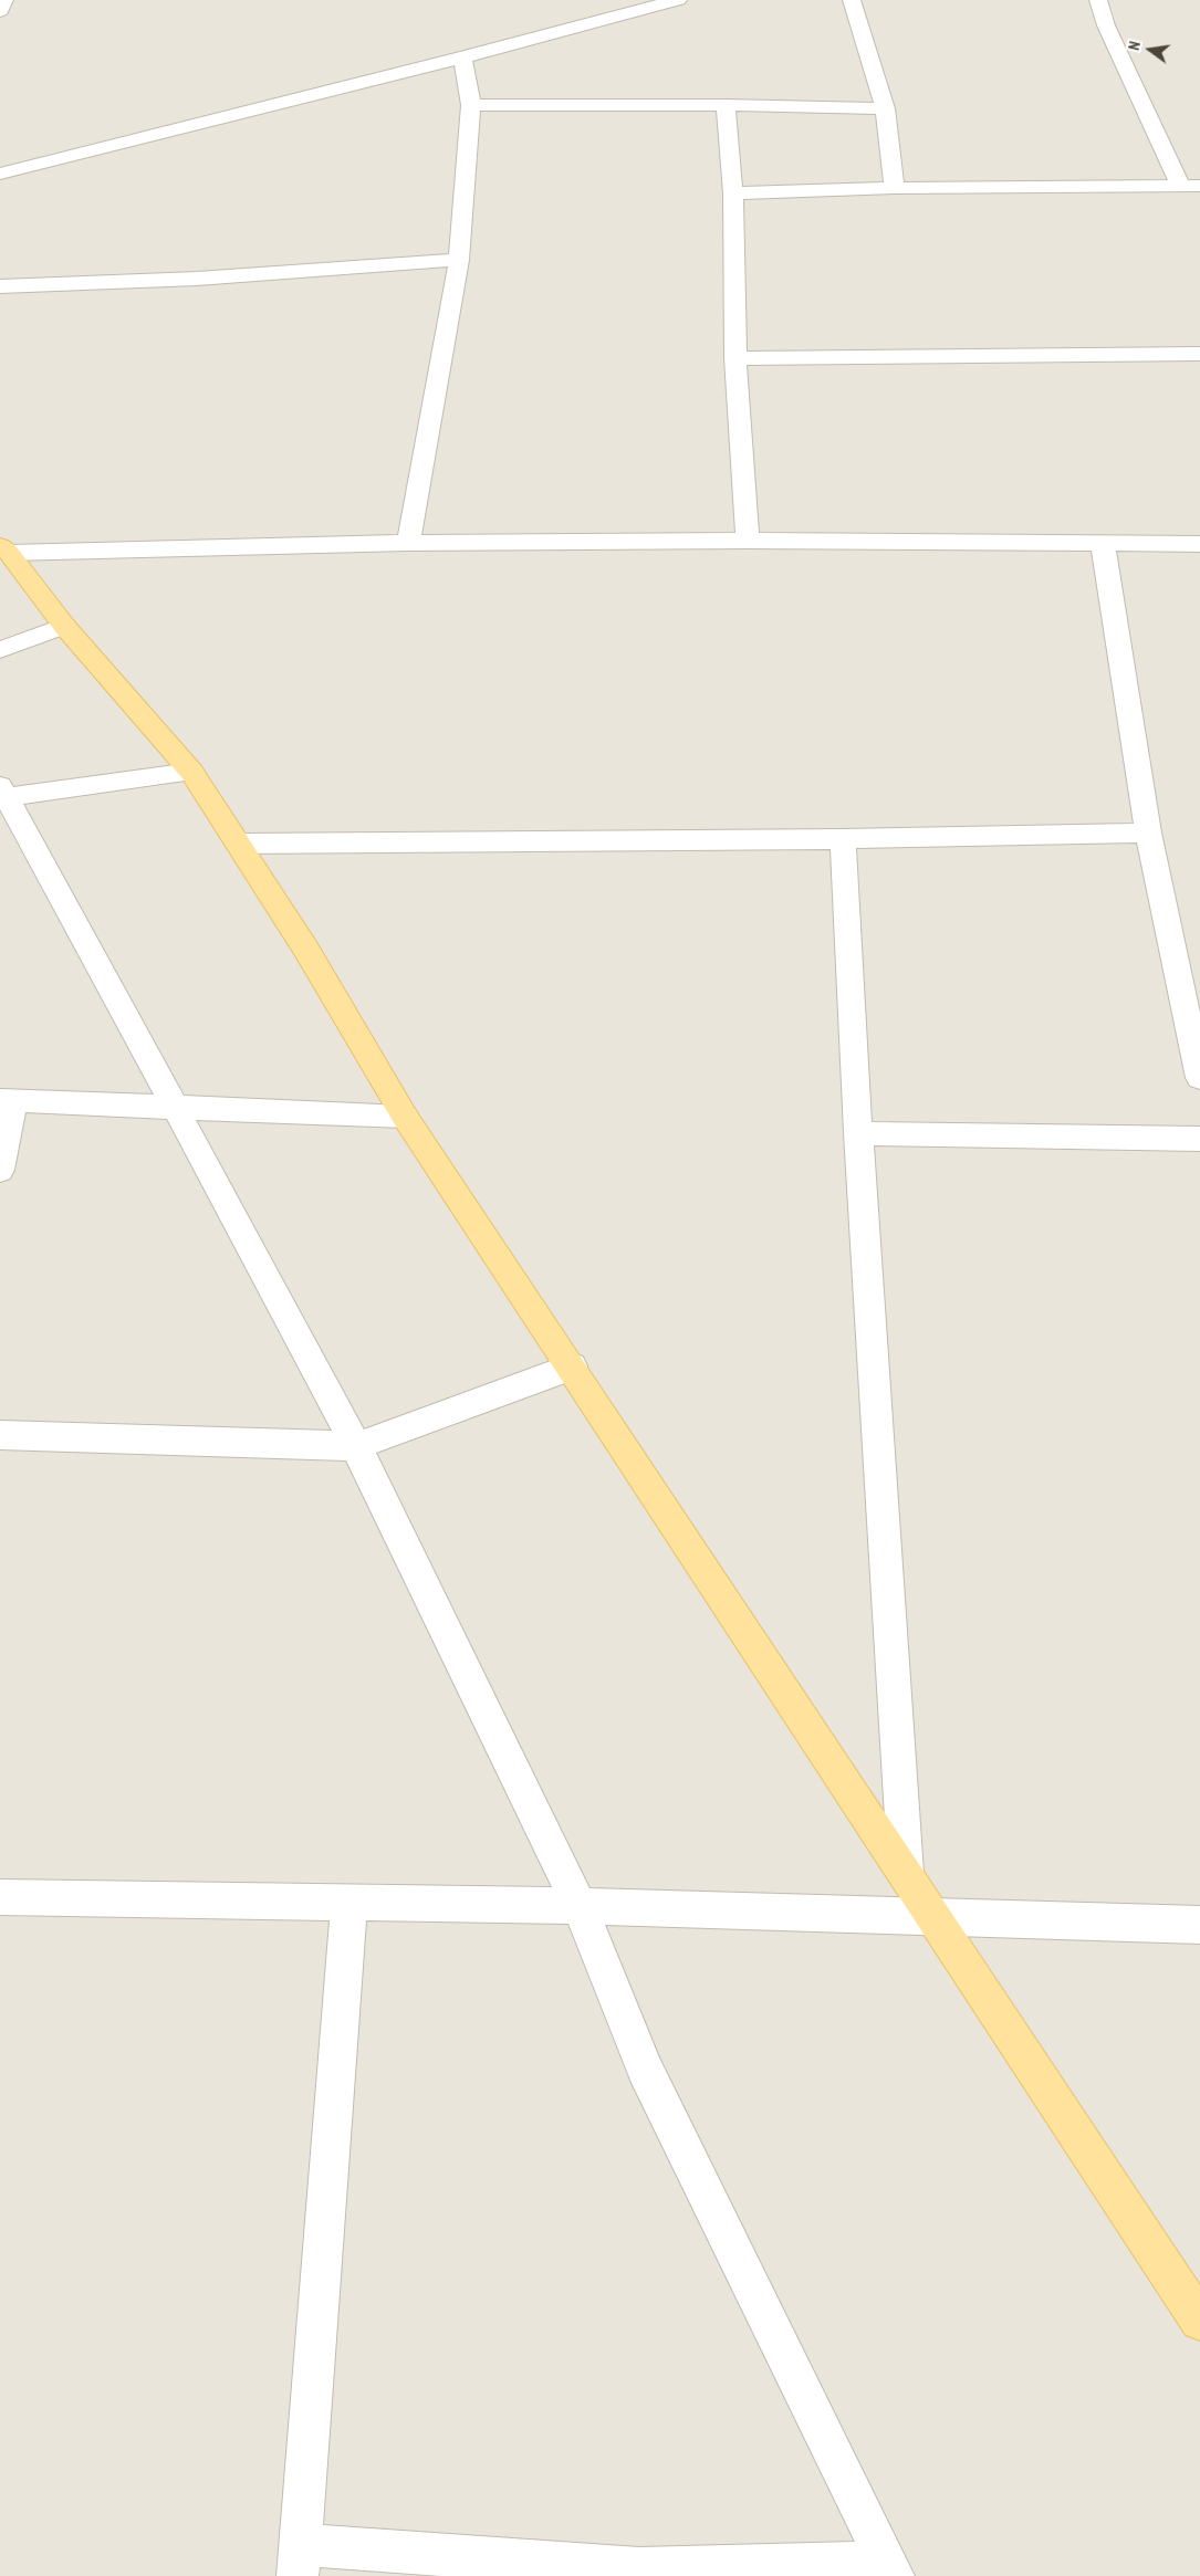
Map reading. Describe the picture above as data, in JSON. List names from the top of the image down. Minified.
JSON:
{"north":"left"}
